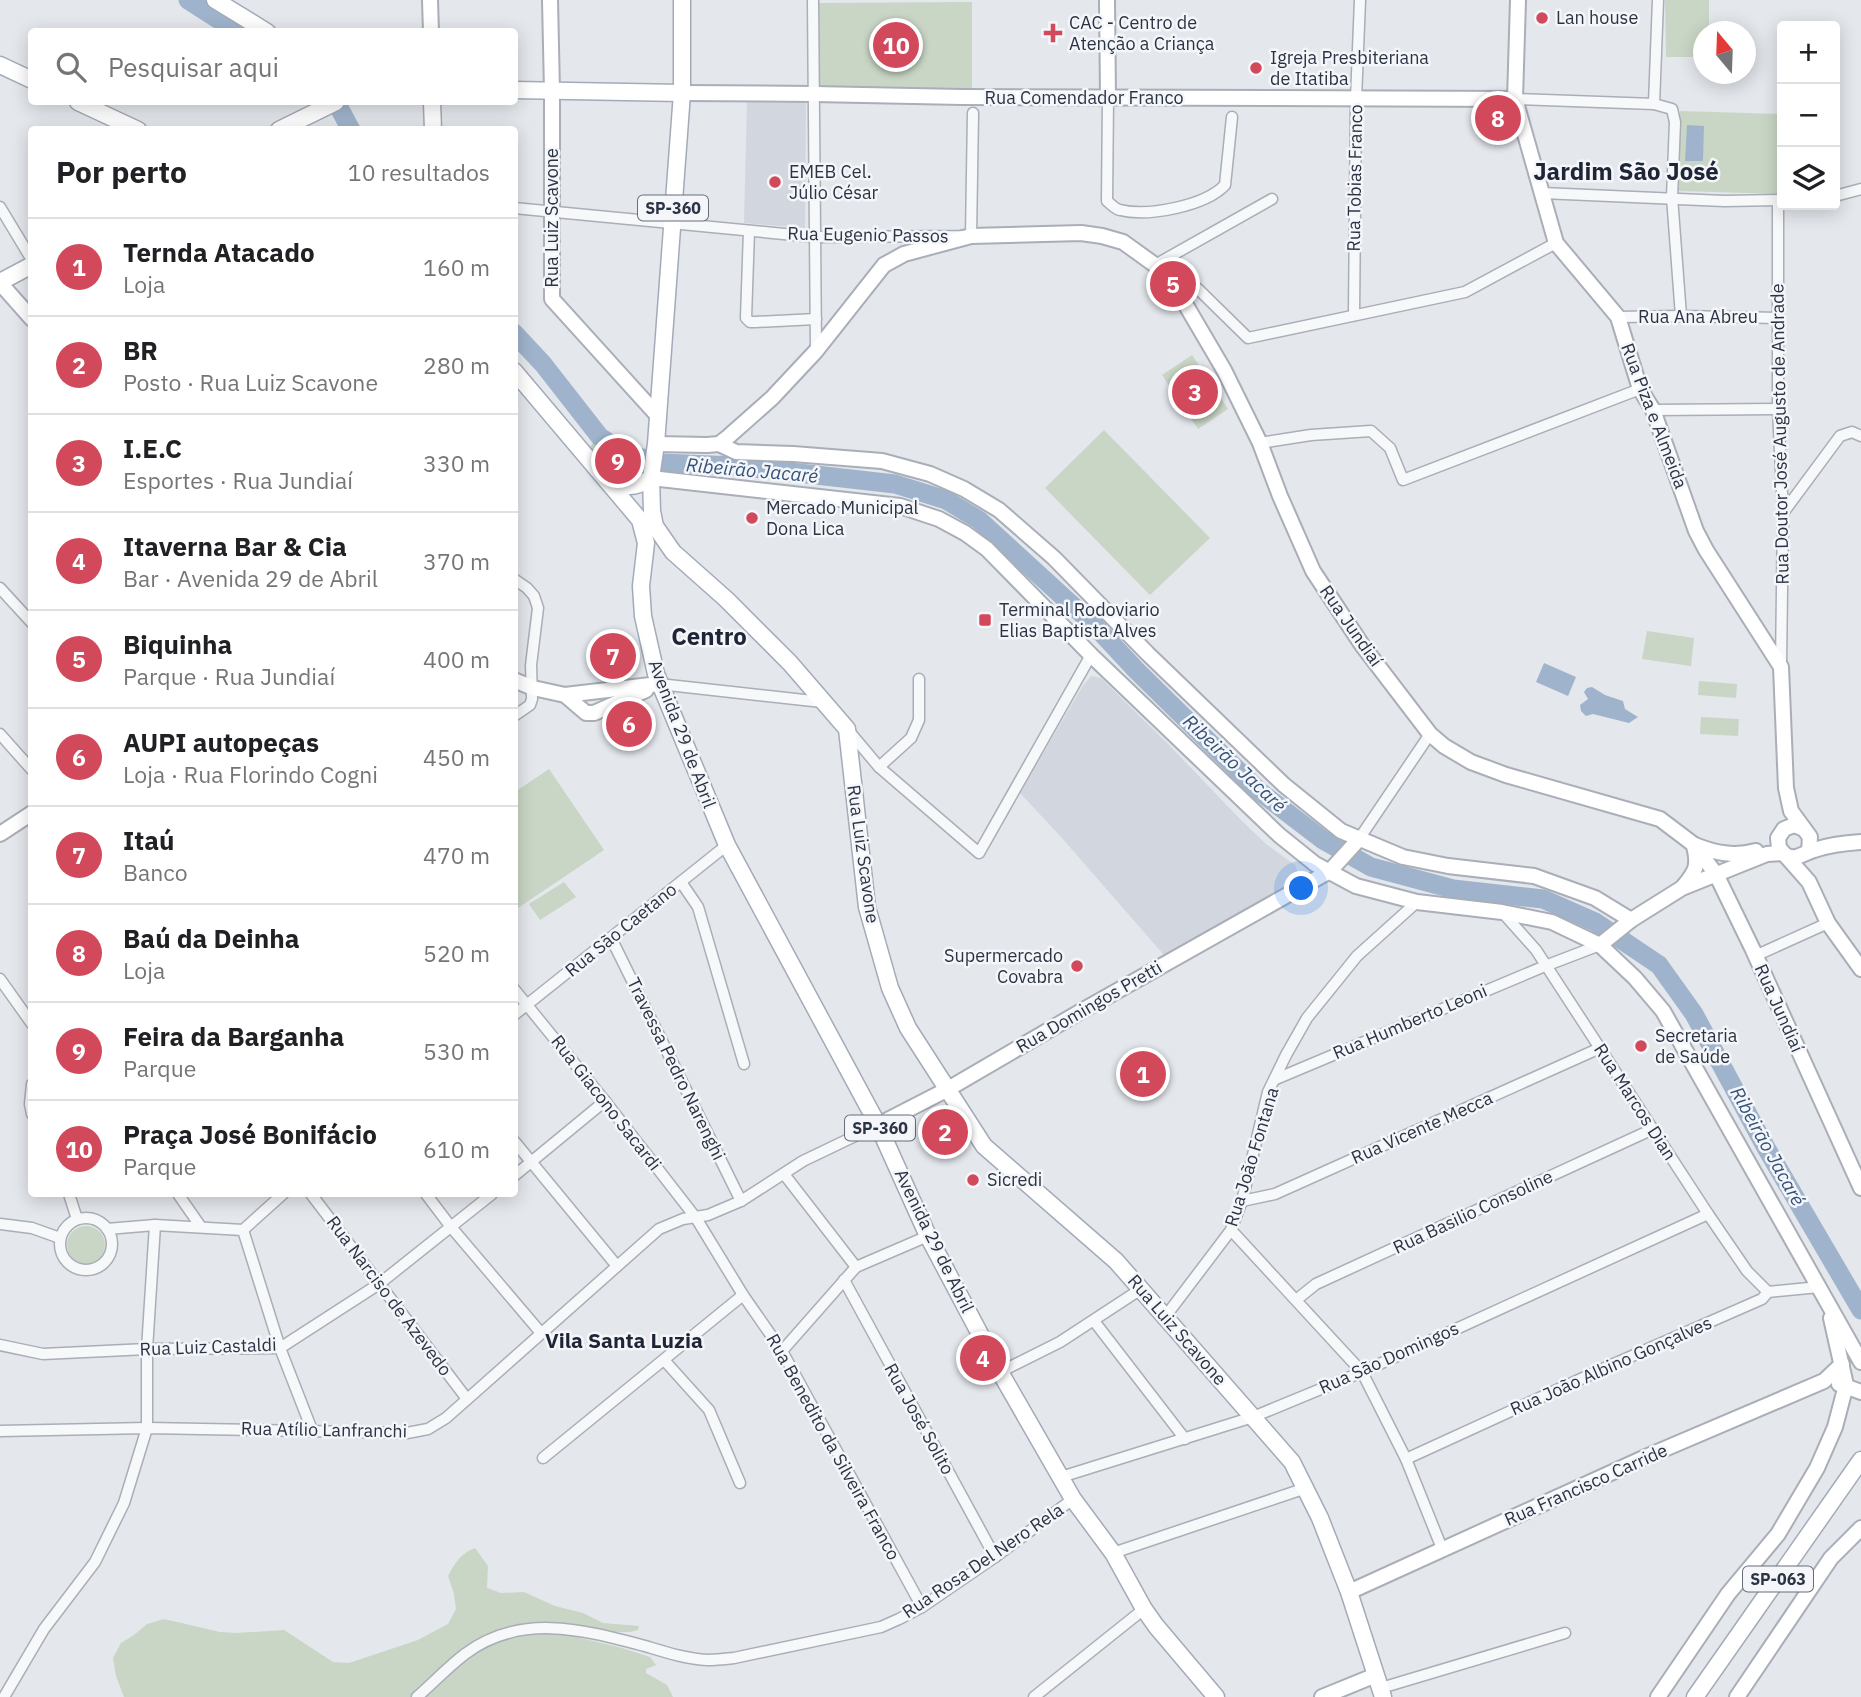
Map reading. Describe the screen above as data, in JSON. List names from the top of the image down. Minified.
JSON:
{"streets":{"main road":["Rua Comendador Franco","SP-360","Rua Luiz Scavone","Rua Piza e Almeida","Rua Jundiaí","Avenida 29 de Abril","Rua Domingos Pretti","Rua Francisco Carride","SP-063"],"street":["Rua Tobias Franco","Rua Eugenio Passos","Rua Ana Abreu","Rua Doutor José Augusto de Andrade","Rua São Caetano","Rua Humberto Leoni","Travessa Pedro Narenghi","Rua Marcos Dian","Rua Giacono Sacardi","Rua Vicente Mecca","Rua João Fontana","Rua Basilio Consoline","Rua Narciso de Azevedo","Rua Luiz Castaldi","Rua São Domingos","Rua João Albino Gonçalves","Rua José Solito","Rua Atílio Lanfranchi","Rua Benedito da Silveira Franco","Rua Rosa Del Nero Rela"]},"crossings":[["Rua Comendador Franco","Rua Tobias Franco"],["Rua Comendador Franco","SP-360"],["Rua Comendador Franco","Rua Luiz Scavone"],["Rua Comendador Franco","Rua Piza e Almeida"],["SP-360","Rua Luiz Scavone"],["SP-360","Rua Eugenio Passos"],["SP-360","Avenida 29 de Abril"],["Rua Luiz Scavone","Rua Eugenio Passos"],["Rua Luiz Scavone","Rua Domingos Pretti"],["Rua Luiz Scavone","Rua João Fontana"],["Rua Luiz Scavone","Rua São Domingos"],["Rua Luiz Scavone","Rua Francisco Carride"],["Rua Eugenio Passos","Rua Jundiaí"],["Rua Ana Abreu","Rua Piza e Almeida"],["Rua Ana Abreu","Rua Doutor José Augusto de Andrade"],["Rua Piza e Almeida","Rua Doutor José Augusto de Andrade"],["Rua Jundiaí","Rua Domingos Pretti"],["Avenida 29 de Abril","Rua São Caetano"],["Avenida 29 de Abril","Rua Domingos Pretti"],["Avenida 29 de Abril","Rua São Domingos"],["Avenida 29 de Abril","Rua Rosa Del Nero Rela"],["Rua São Caetano","Travessa Pedro Narenghi"],["Rua São Caetano","Rua Giacono Sacardi"],["Rua Domingos Pretti","Travessa Pedro Narenghi"],["Rua Domingos Pretti","Rua Giacono Sacardi"],["Rua Domingos Pretti","Rua Atílio Lanfranchi"],["Rua Domingos Pretti","Rua Benedito da Silveira Franco"],["Rua Humberto Leoni","Rua Marcos Dian"],["Rua Humberto Leoni","Rua João Fontana"],["Rua Marcos Dian","Rua Vicente Mecca"],["Rua Marcos Dian","Rua Basilio Consoline"],["Rua Marcos Dian","Rua São Domingos"],["Rua Marcos Dian","Rua João Albino Gonçalves"],["Rua Giacono Sacardi","Rua Atílio Lanfranchi"],["Rua Giacono Sacardi","Rua Benedito da Silveira Franco"],["Rua Vicente Mecca","Rua João Fontana"],["Rua Narciso de Azevedo","Rua Luiz Castaldi"],["Rua Narciso de Azevedo","Rua Atílio Lanfranchi"],["Rua José Solito","Rua Rosa Del Nero Rela"],["Rua Atílio Lanfranchi","Rua Benedito da Silveira Franco"],["Rua Benedito da Silveira Franco","Rua Rosa Del Nero Rela"]],"districts":["Jardim São José","Centro","Vila Santa Luzia"],"water":["Ribeirão Jacaré"],"places":{"other":["Lan house","Igreja Presbiteriana de Itatiba","EMEB Cel. Júlio César","Mercado Municipal Dona Lica","Supermercado Covabra","Secretaria de Saúde","Sicredi"],"health":["CAC - Centro de Atenção a Criança"],"transit":["Terminal Rodoviario Elias Baptista Alves"]},"north":"top","page":{"pins":["10","8","5","3","9","7","6","1","2","4"],"map_buttons":["+","−"],"search":"Pesquisar aqui","heading":["Por perto","10 resultados"],"list":[{"mark":"1","name":"Ternda Atacado","note":"Loja","value":"160 m"},{"mark":"2","name":"BR","note":"Posto · Rua Luiz Scavone","value":"280 m"},{"mark":"3","name":"I.E.C","note":"Esportes · Rua Jundiaí","value":"330 m"},{"mark":"4","name":"Itaverna Bar & Cia","note":"Bar · Avenida 29 de Abril","value":"370 m"},{"mark":"5","name":"Biquinha","note":"Parque · Rua Jundiaí","value":"400 m"},{"mark":"6","name":"AUPI autopeças","note":"Loja · Rua Florindo Cogni","value":"450 m"},{"mark":"7","name":"Itaú","note":"Banco","value":"470 m"},{"mark":"8","name":"Baú da Deinha","note":"Loja","value":"520 m"},{"mark":"9","name":"Feira da Barganha","note":"Parque","value":"530 m"},{"mark":"10","name":"Praça José Bonifácio","note":"Parque","value":"610 m"}]}}
